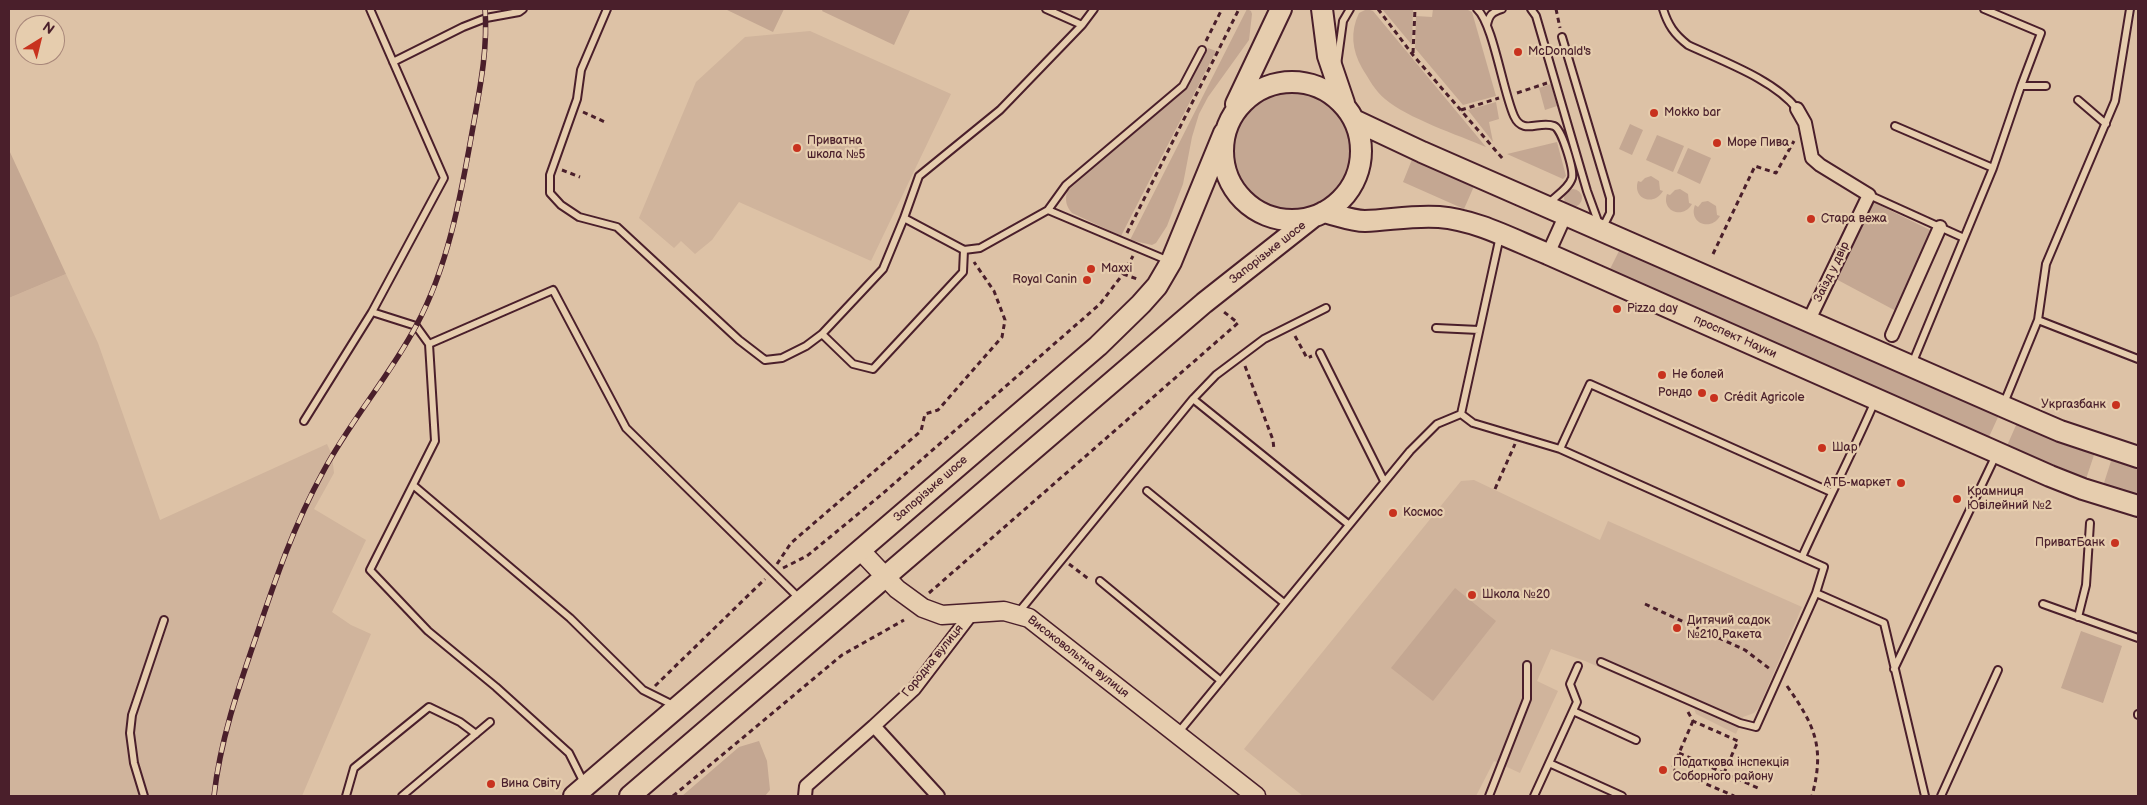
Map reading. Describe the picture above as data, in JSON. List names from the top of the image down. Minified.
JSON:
{"streets":{"main road":["Запорізьке шосе","проспект Науки","Високовольтна вулиця"],"street":["Заїзд у двір","Городна вулиця"]},"crossings":[["Запорізьке шосе","проспект Науки"],["Запорізьке шосе","Високовольтна вулиця"],["Високовольтна вулиця","Городна вулиця"]],"places":["McDonald's","Mokko bar","Море Пива","Приватна школа №5","Стара вежа","Maxxi","Royal Canin","Pizza day","Не болей","Рондо","Crédit Agricole","Укргазбанк","Шар","АТБ-маркет","Крамниця Ювілейний №2","Космос","ПриватБанк","Школа №20","Дитячий садок №210 Ракета","Податкова інспекція Соборного району","Вина Світу"],"north":"top right"}
